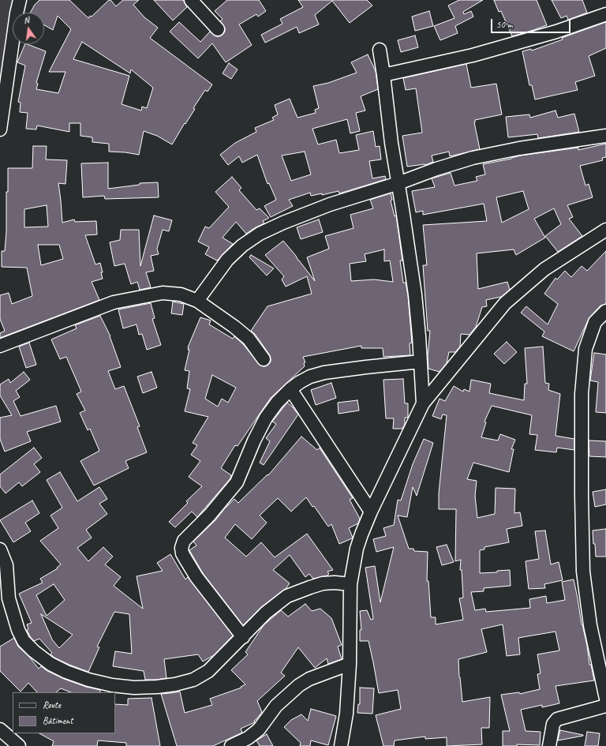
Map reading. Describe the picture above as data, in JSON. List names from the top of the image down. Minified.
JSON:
{"legend":["Route","Bâtiment"],"scale_bar":"50 m","north":"top"}
